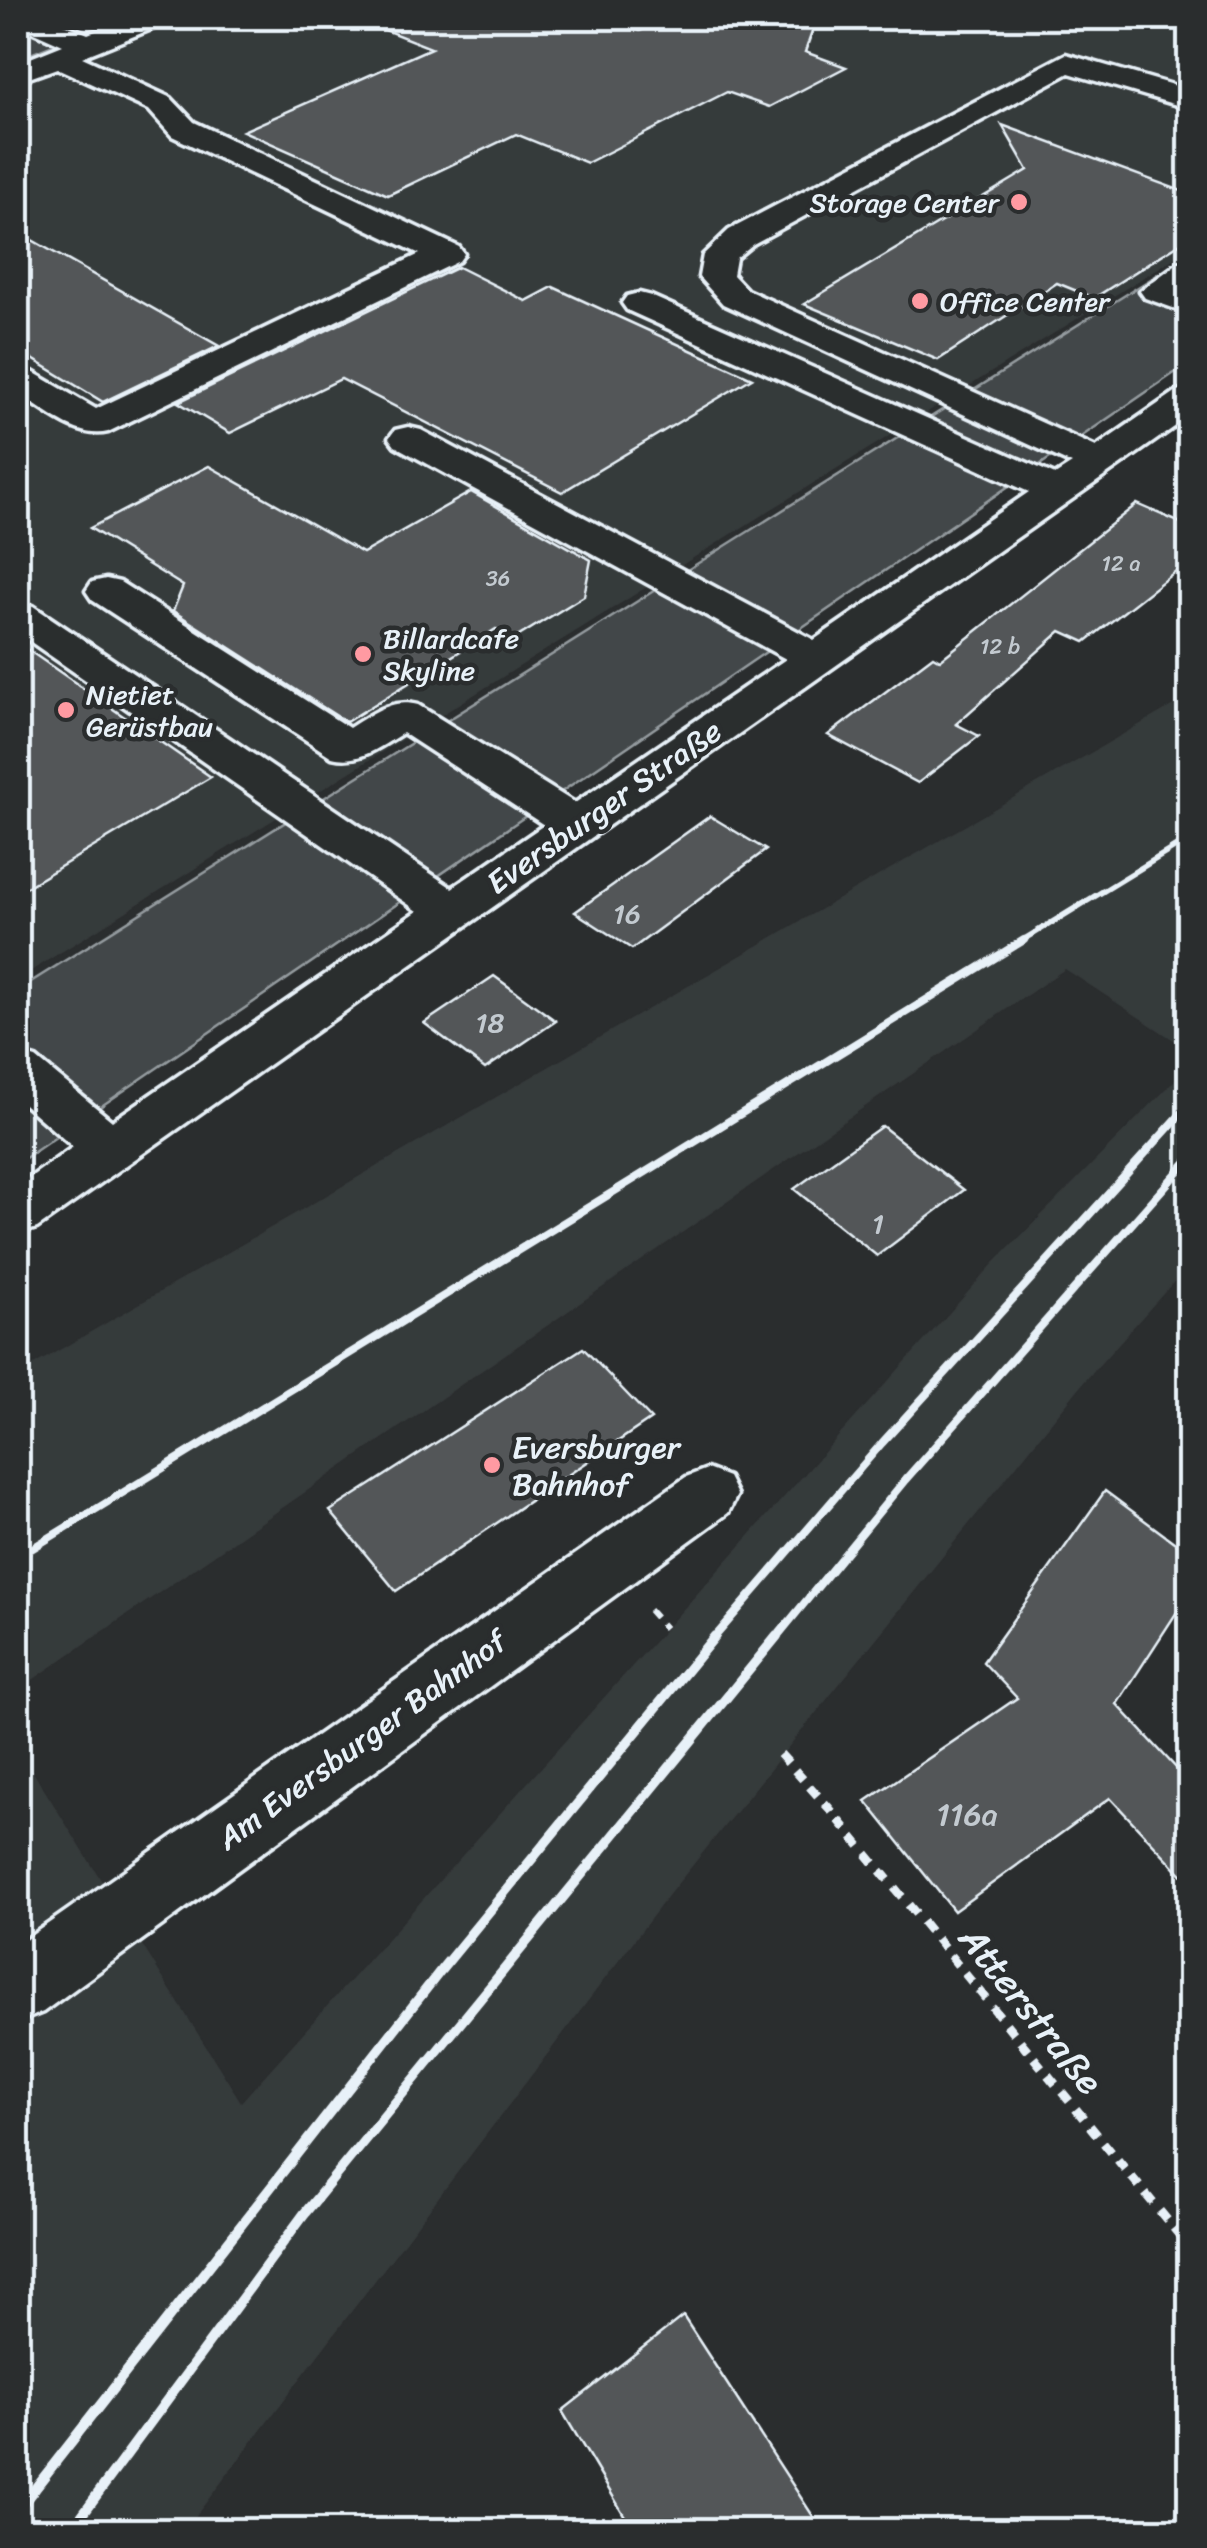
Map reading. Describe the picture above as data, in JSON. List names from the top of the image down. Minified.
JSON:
{"streets":{"street":["Eversburger Straße","Am Eversburger Bahnhof"],"path":["Atterstraße"]},"places":["Storage Center","Office Center","Billardcafe Skyline","Nietiet Gerüstbau","Eversburger Bahnhof"],"house_numbers":["12 a","36","12 b","16","18","1","116a"]}
